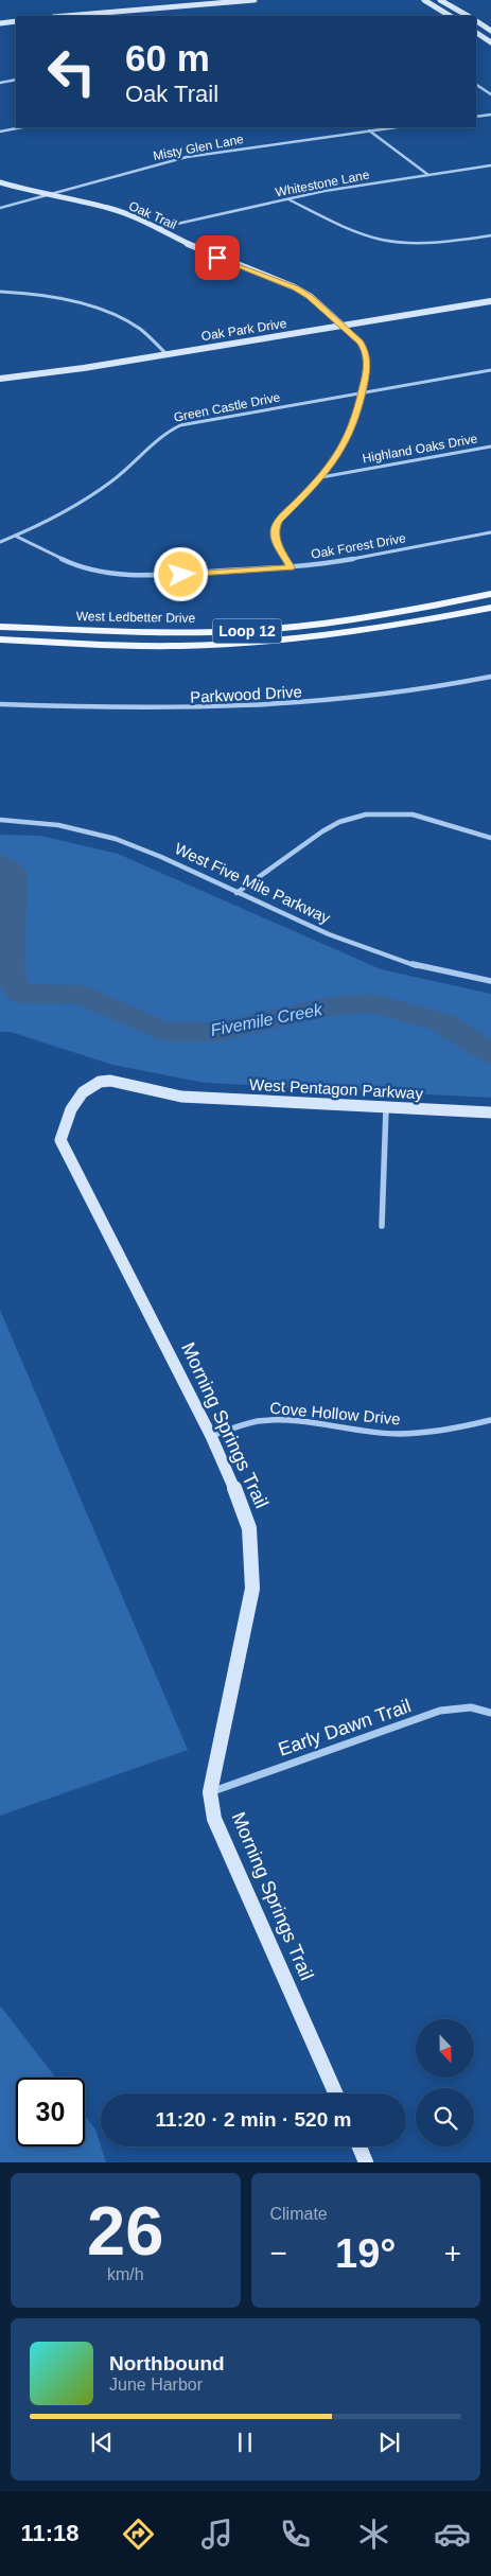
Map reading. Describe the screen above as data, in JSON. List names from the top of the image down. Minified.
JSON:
{"streets":{"main road":["West Ledbetter Drive","Loop 12"],"street":["Misty Glen Lane","Whitestone Lane","Oak Trail","Oak Park Drive","Green Castle Drive","Highland Oaks Drive","Oak Forest Drive","Parkwood Drive","West Five Mile Parkway","West Pentagon Parkway","Cove Hollow Drive","Morning Springs Trail","Early Dawn Trail"]},"crossings":[["Misty Glen Lane","Oak Trail"],["Whitestone Lane","Oak Trail"],["Oak Trail","Oak Park Drive"],["Oak Trail","Green Castle Drive"],["Oak Trail","Highland Oaks Drive"],["Oak Trail","Oak Forest Drive"],["Green Castle Drive","Oak Forest Drive"],["West Pentagon Parkway","Morning Springs Trail"],["Cove Hollow Drive","Morning Springs Trail"],["Morning Springs Trail","Early Dawn Trail"]],"water":["Fivemile Creek"],"north":"bottom","page":{"turn":["60 m","Oak Trail"],"limit":"30","trip":"11:20 · 2 min · 520 m","tile":[["26","km/h"],"Climate"],"heat":["−","19°","+"],"song":["Northbound","June Harbor"],"tabs":"11:18"}}
